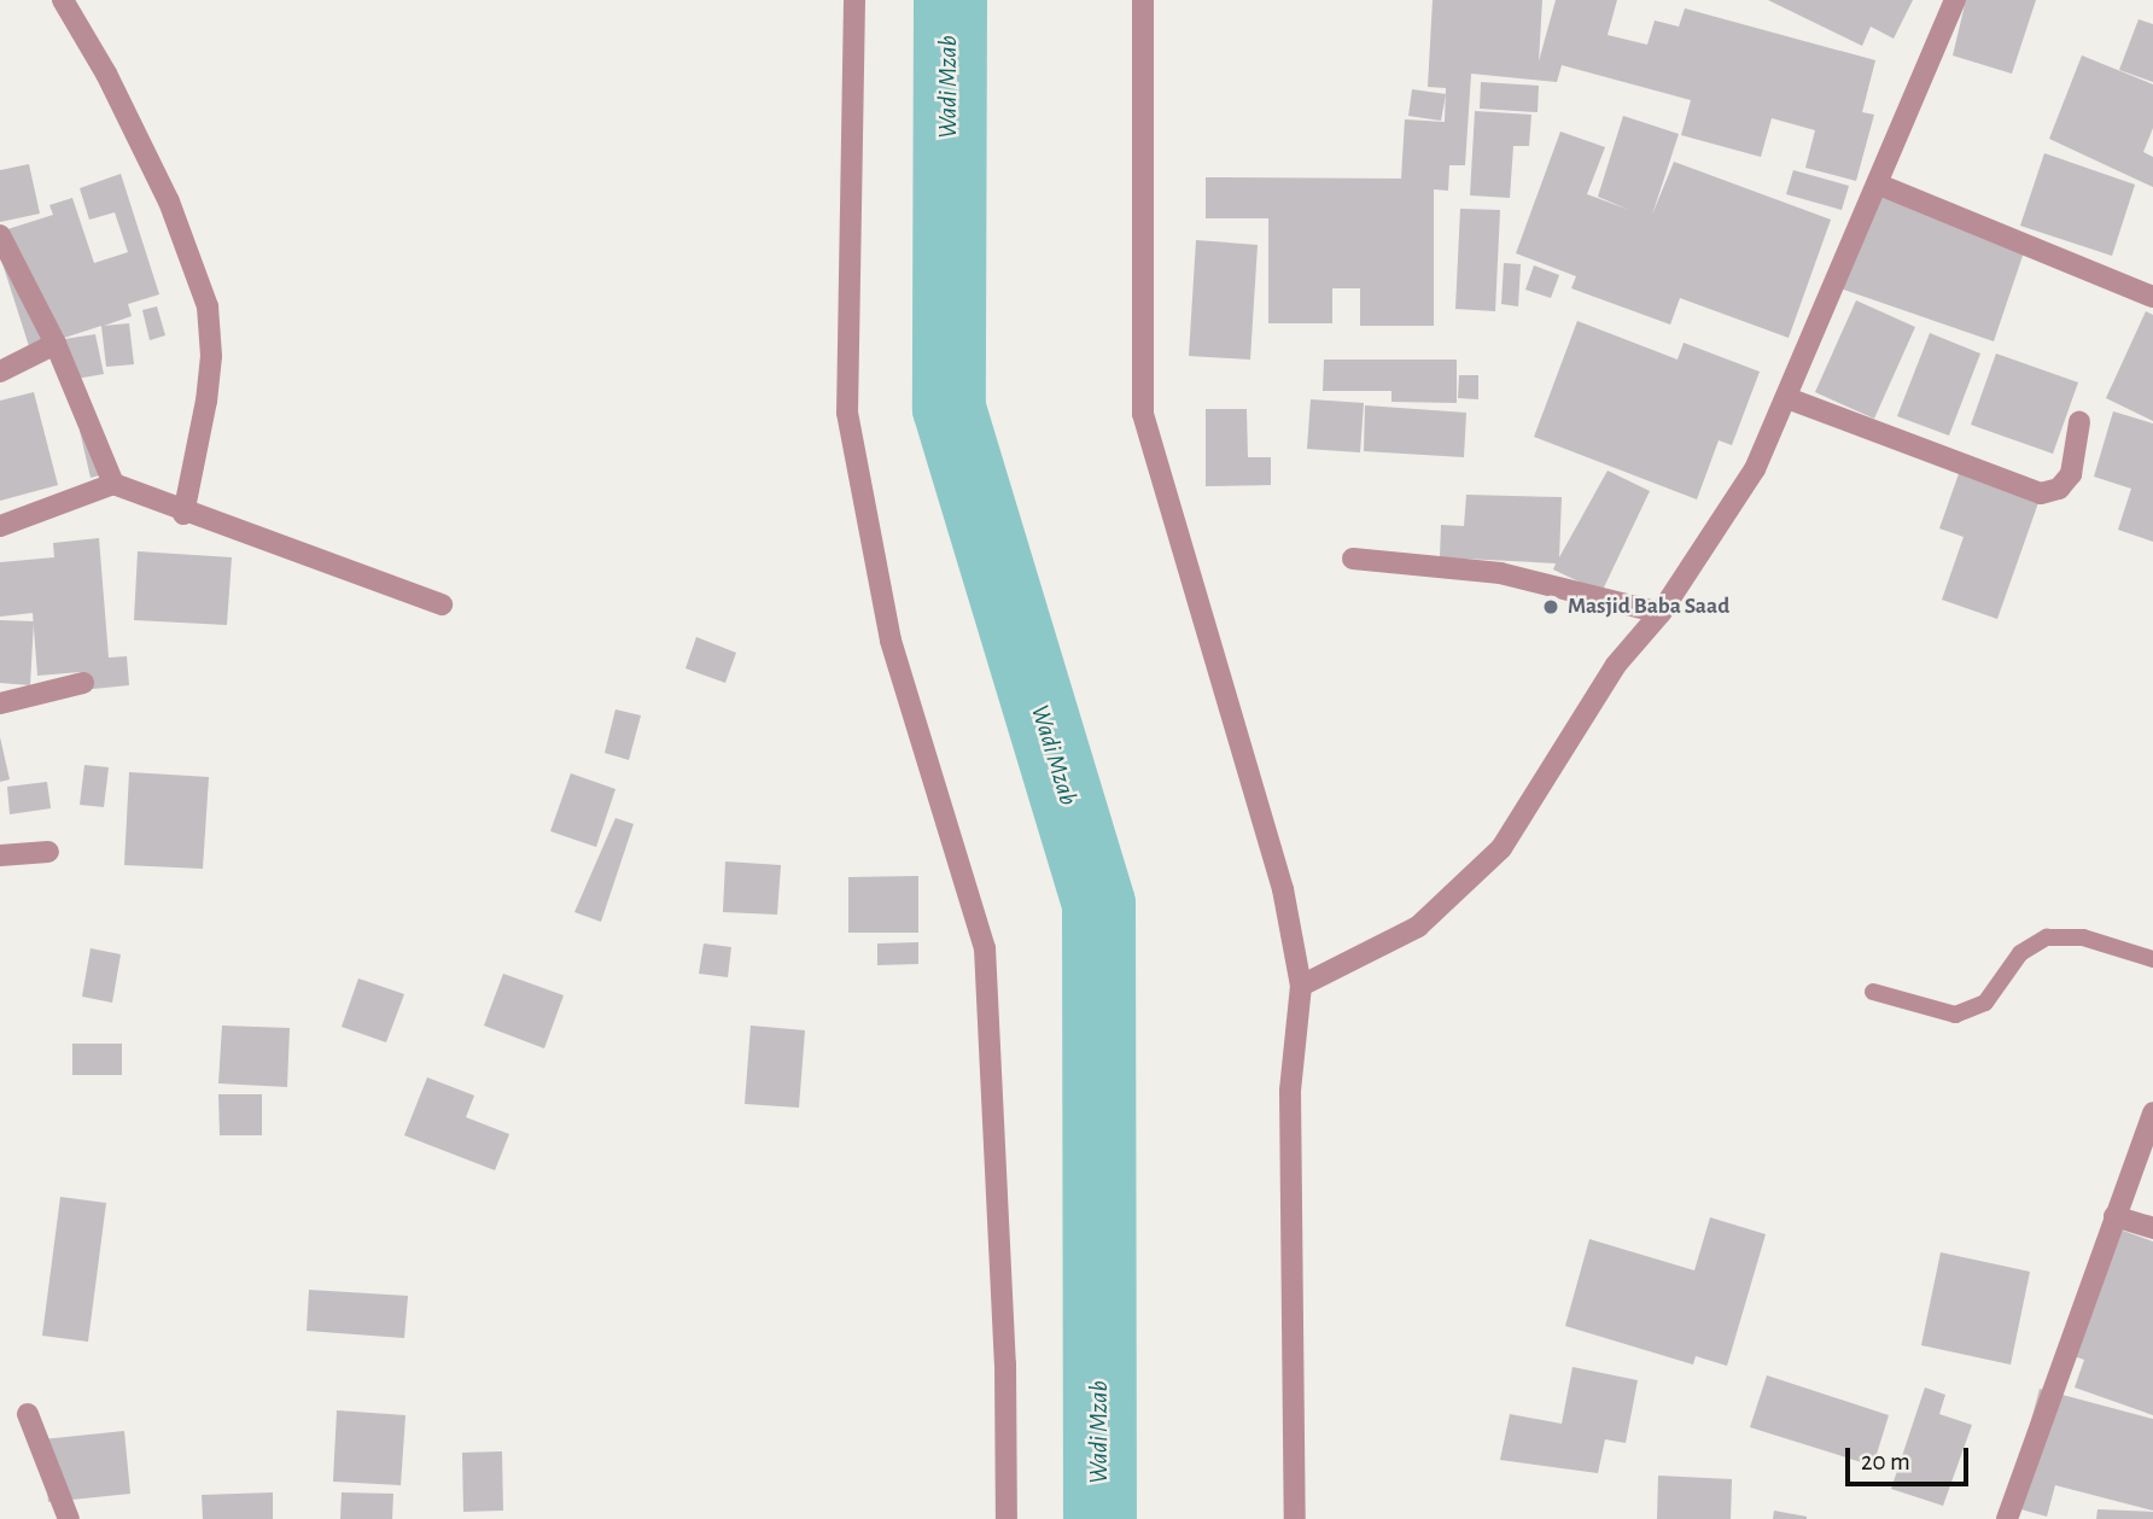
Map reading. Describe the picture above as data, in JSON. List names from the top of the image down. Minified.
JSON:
{"water":["Wadi Mzab"],"places":["Masjid Baba Saad"],"scale_bar":"20 m"}
